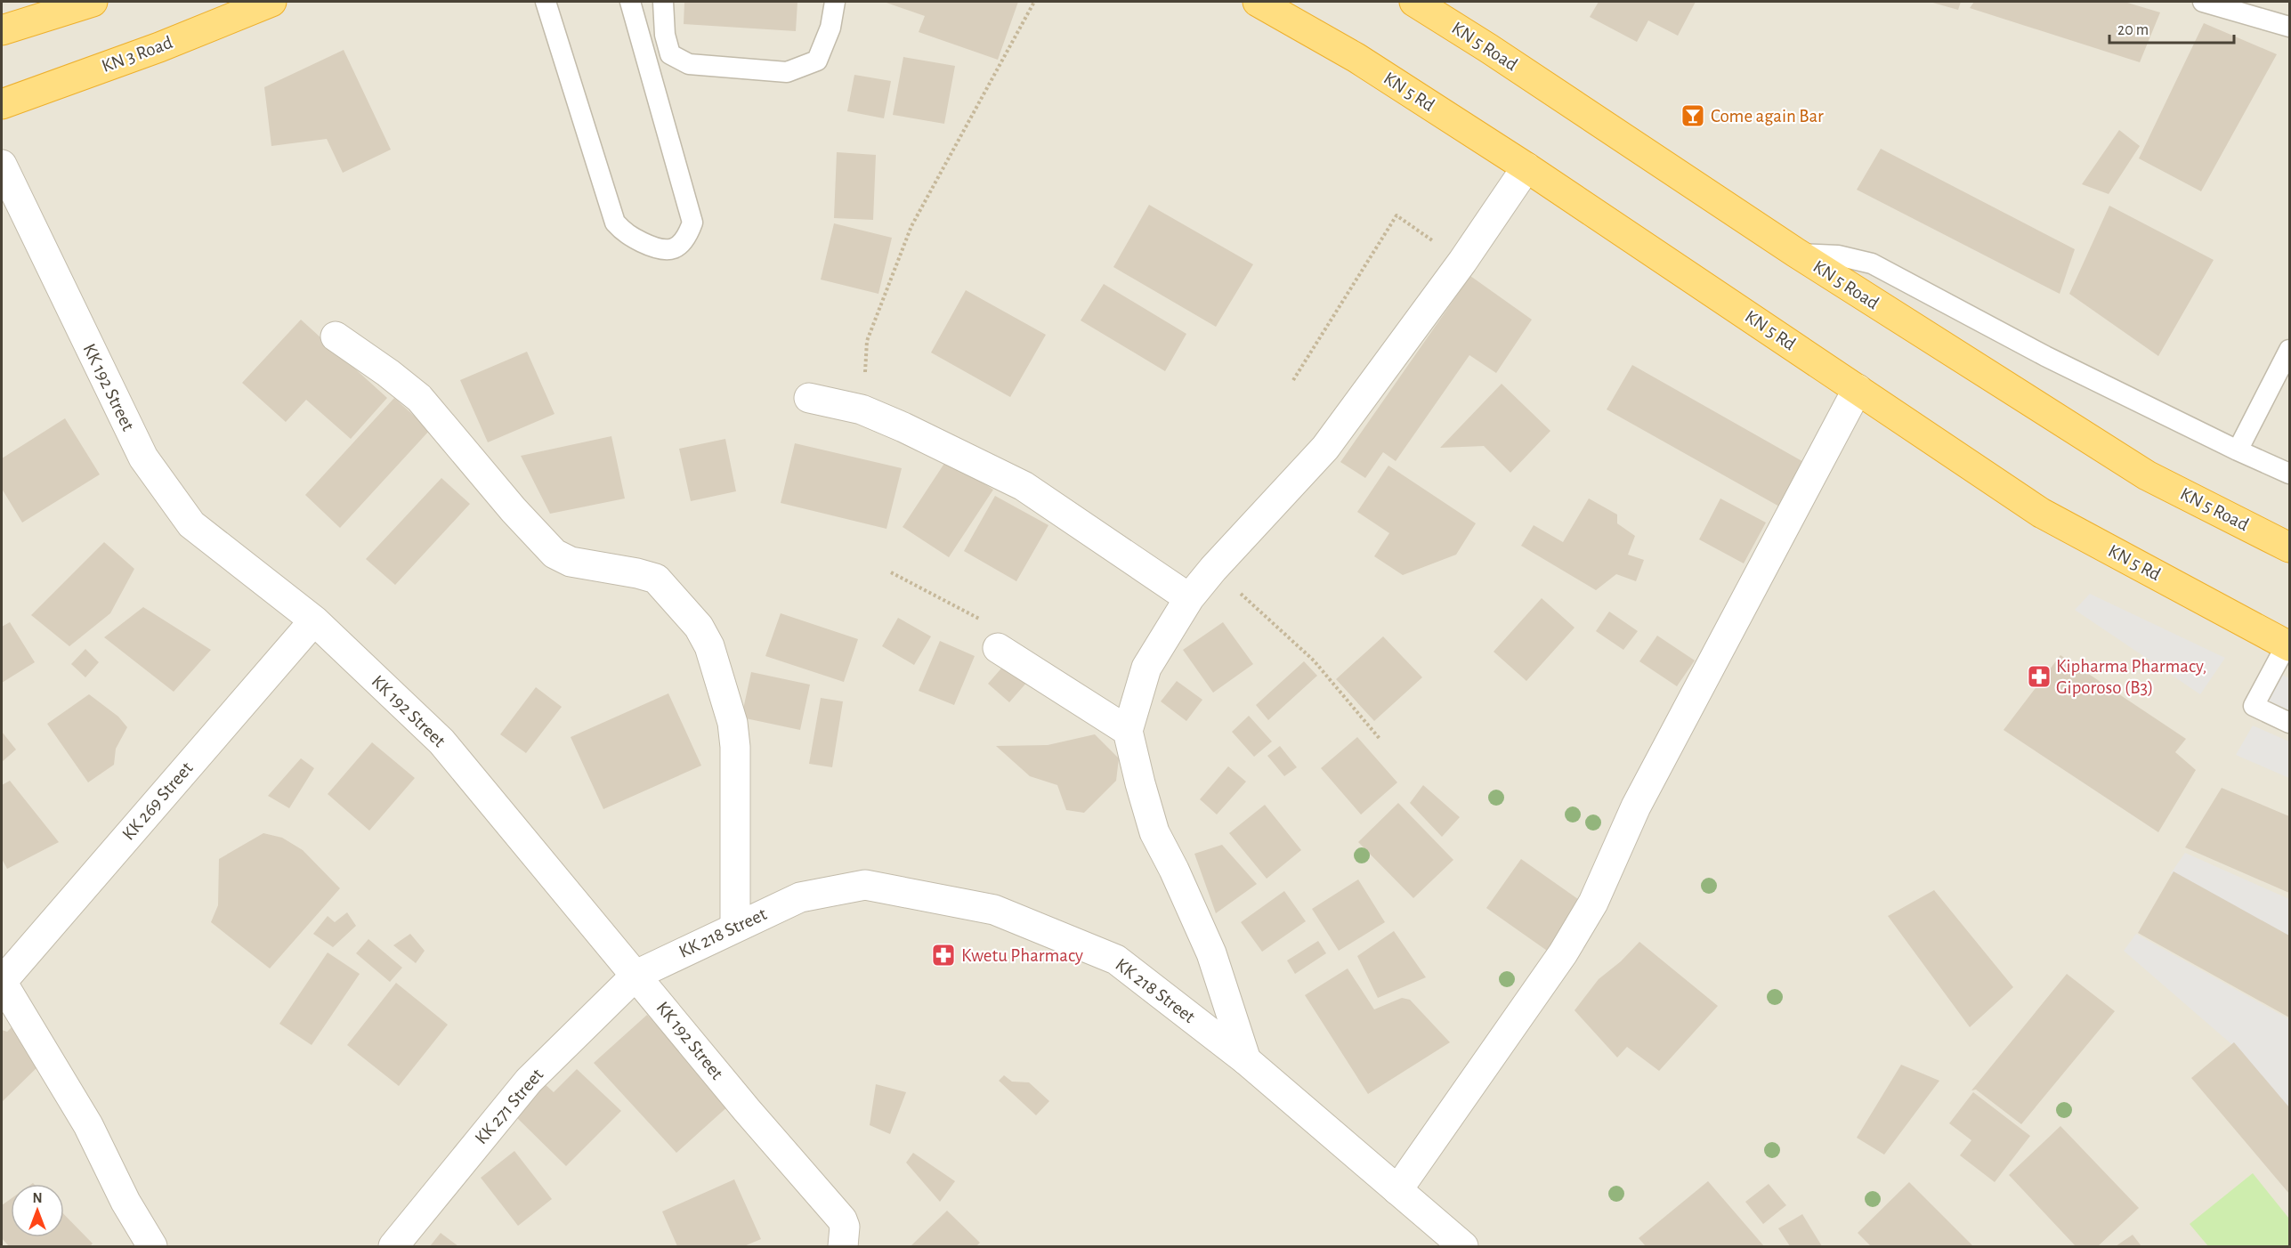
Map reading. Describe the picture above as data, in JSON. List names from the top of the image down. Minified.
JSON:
{"streets":{"highway":["KN 5 Road","KN 3 Road","KN 5 Rd"],"street":["KK 192 Street","KK 269 Street","KK 218 Street","KK 271 Street"]},"crossings":[["KK 192 Street","KK 269 Street"],["KK 192 Street","KK 218 Street"],["KK 192 Street","KK 271 Street"],["KK 218 Street","KK 271 Street"]],"places":{"bar":["Come again Bar"],"pharmacy":["Kipharma Pharmacy, Giporoso (B3)","Kwetu Pharmacy"]},"scale_bar":"20 m","north":"top"}
